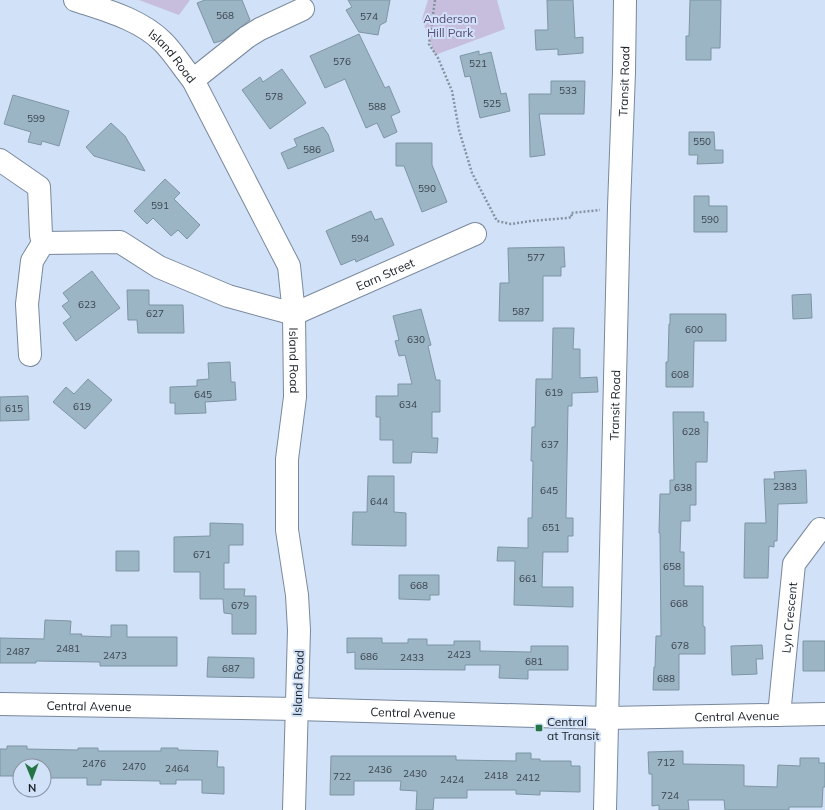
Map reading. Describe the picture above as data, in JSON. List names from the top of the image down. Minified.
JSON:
{"streets":{"street":["Island Road","Transit Road","Earn Street","Lyn Crescent","Central Avenue"]},"crossings":[["Island Road","Earn Street"],["Island Road","Central Avenue"],["Transit Road","Central Avenue"],["Lyn Crescent","Central Avenue"]],"parks":["Anderson Hill Park"],"places":{"transit":["Central at Transit"]},"house_numbers":["568","574","576","521","533","578","525","588","599","550","586","590","591","590","594","577","623","587","627","600","630","608","619","645","634","619","615","628","637","2383","638","645","644","651","671","658","661","668","668","679","678","2481","2487","2423","2473","686","2433","681","687","688","712","2476","2470","2464","2436","2430","2418","722","2412","2424","724"],"north":"bottom"}
